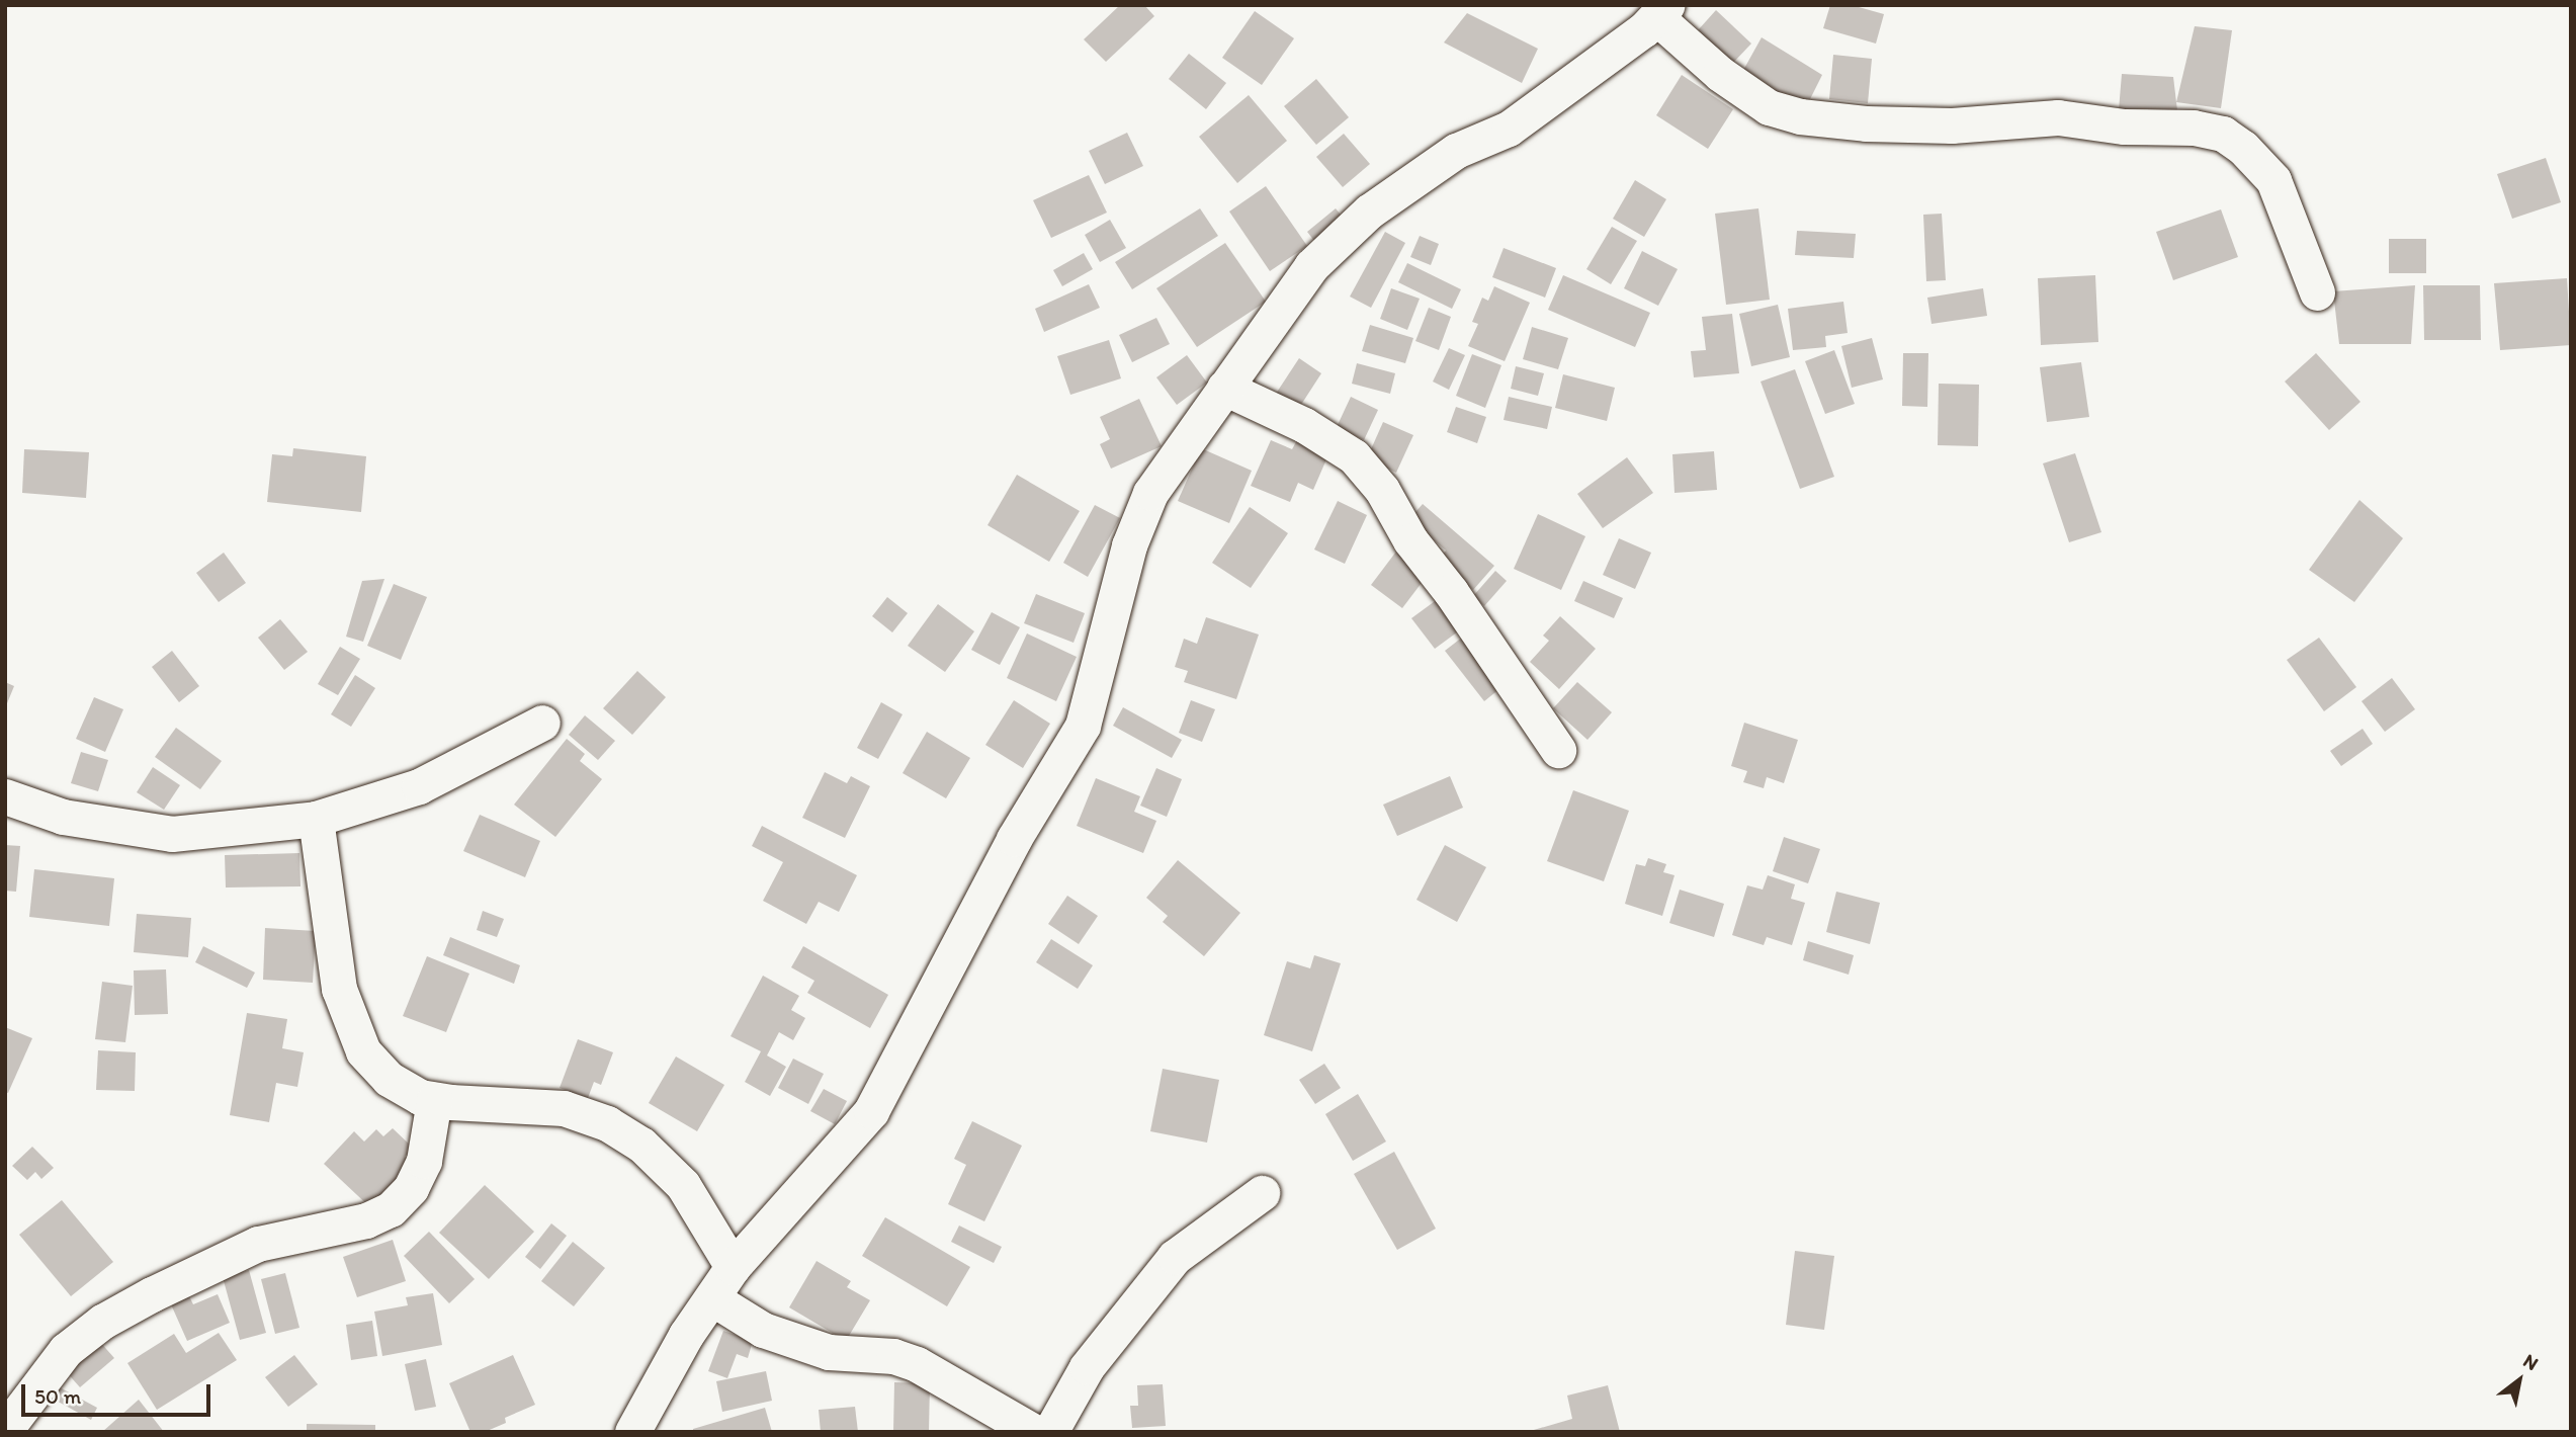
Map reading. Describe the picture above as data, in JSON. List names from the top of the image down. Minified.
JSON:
{"scale_bar":"50 m","north":"top right"}
